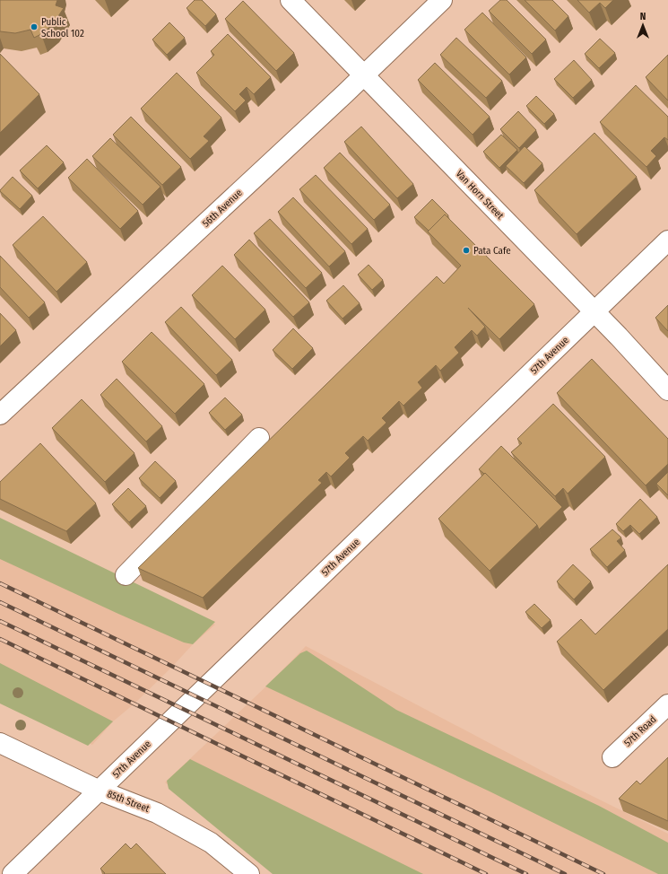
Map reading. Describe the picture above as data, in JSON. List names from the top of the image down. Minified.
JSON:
{"streets":{"street":["Van Horn Street","56th Avenue","57th Avenue","57th Road","85th Street"]},"crossings":[["Van Horn Street","56th Avenue"],["Van Horn Street","57th Avenue"],["57th Avenue","85th Street"]],"places":["Public School 102","Pata Cafe"],"north":"top"}
